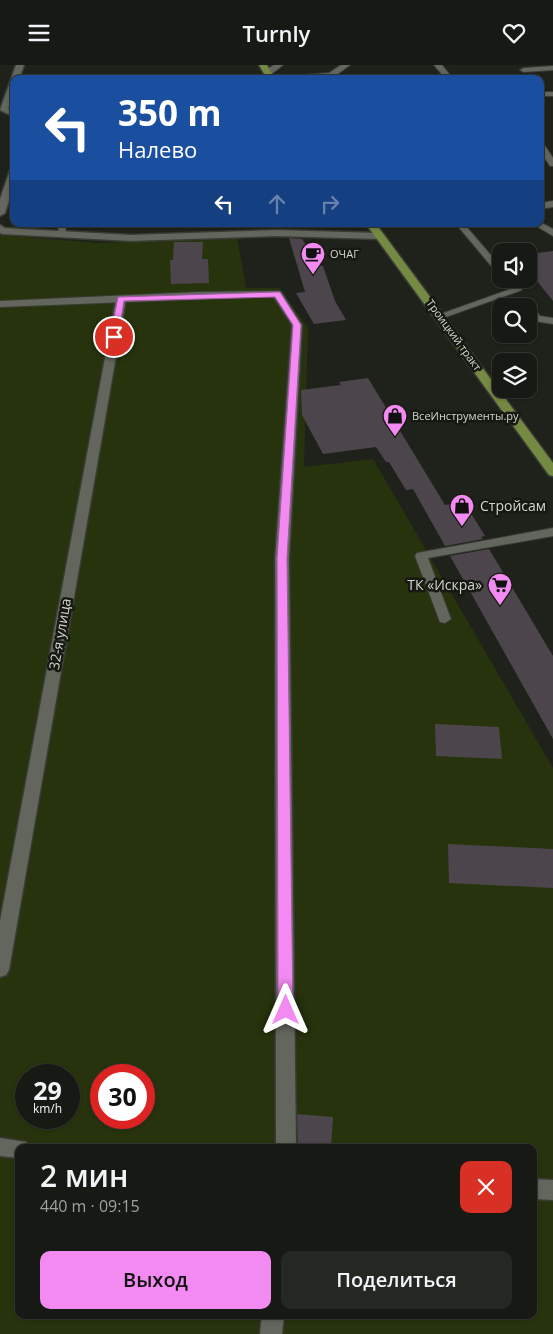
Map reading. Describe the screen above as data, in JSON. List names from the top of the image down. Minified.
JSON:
{"streets":{"main road":["Троицкий тракт"],"street":["32-я улица"]},"places":{"cafe":["ОЧАГ"],"shop":["ВсеИнструменты.ру","Стройсам"],"supermarket":["ТК «Искра»"]},"page":{"header":"Turnly","turn":["350 m","Налево"],"speed":"29 km/h","limit":"30","heading":["2 мин","440 m · 09:15"],"buttons":["Выход","Поделиться"]}}
